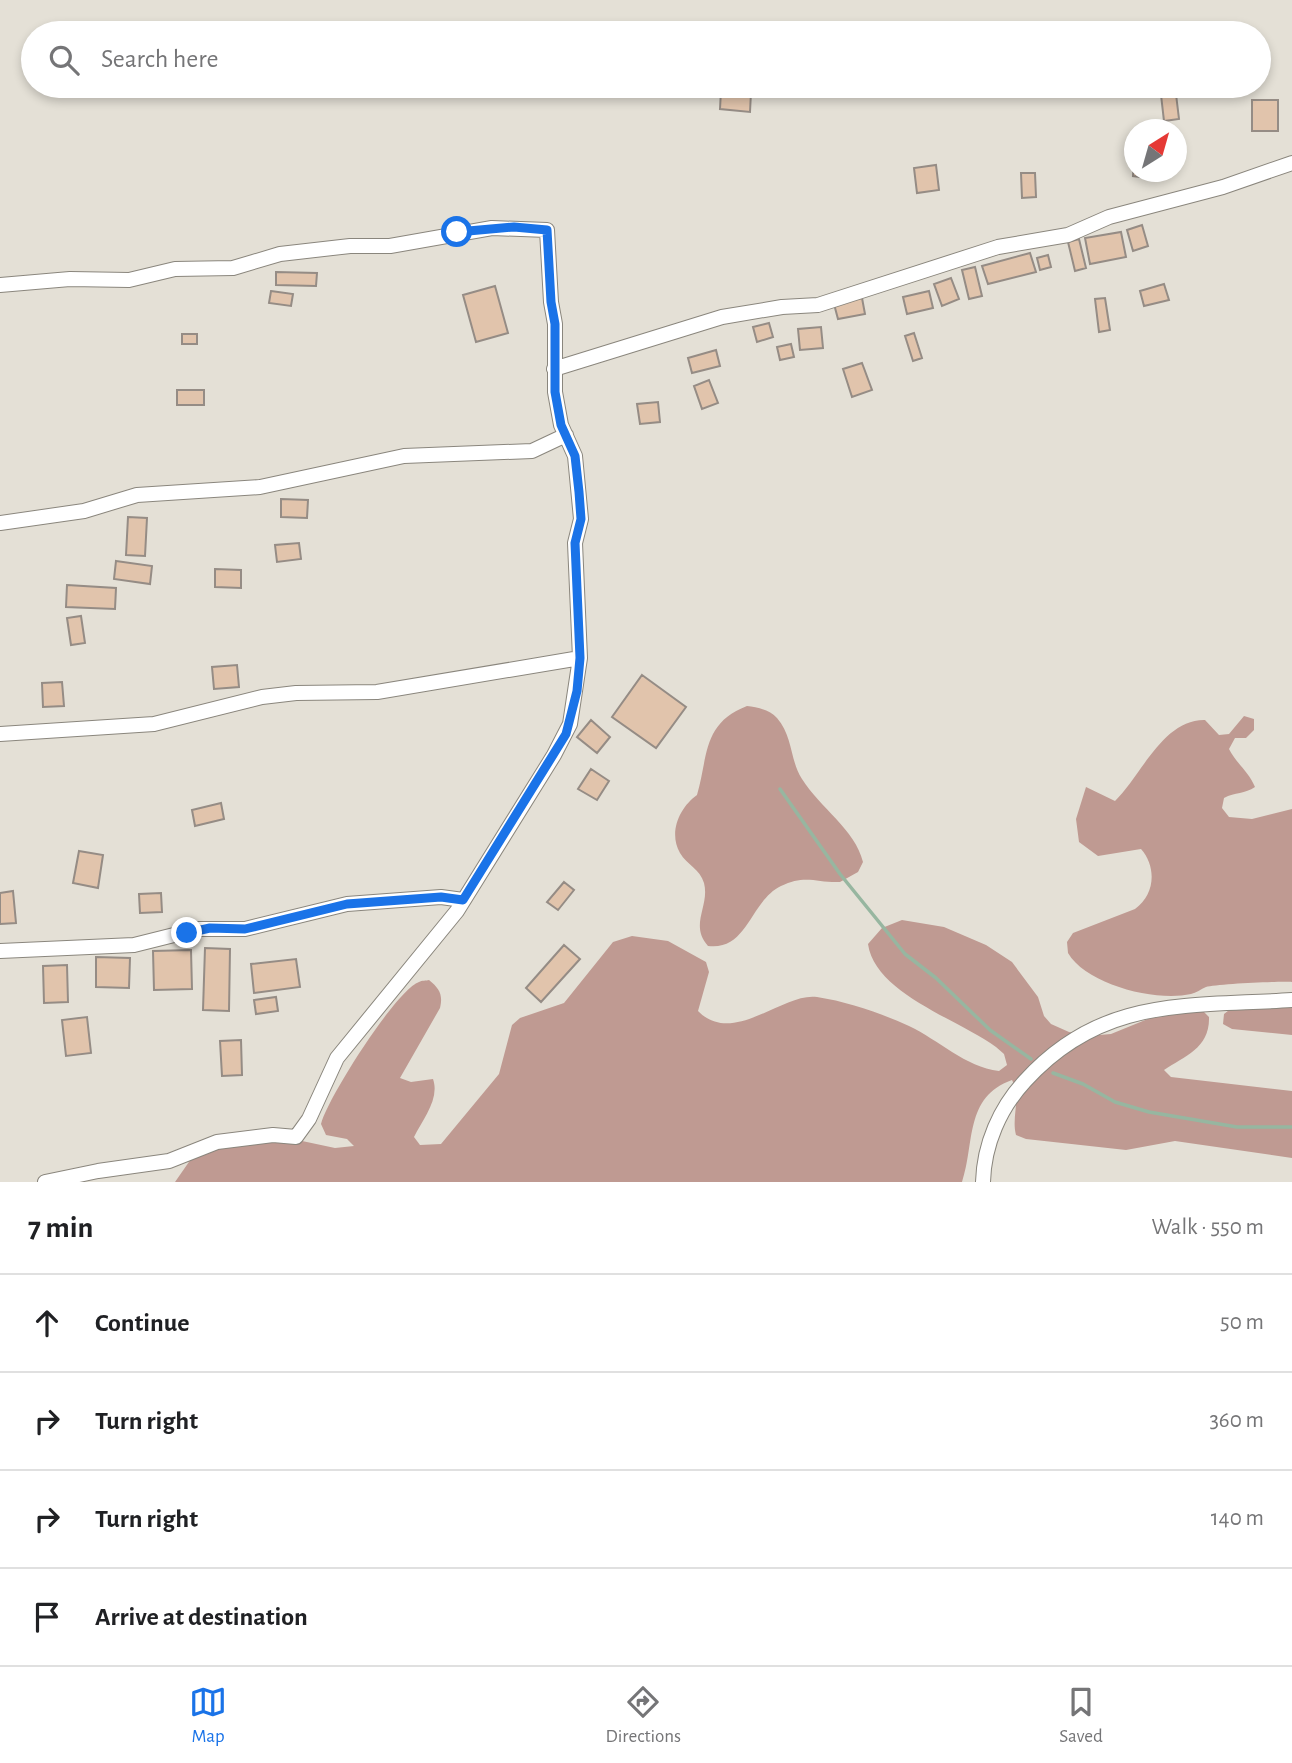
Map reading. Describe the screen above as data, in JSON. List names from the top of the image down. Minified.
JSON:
{"north":"top right","page":{"search":"Search here","heading":["7 min","Walk · 550 m"],"list":[["Continue","50 m"],["Turn right","360 m"],["Turn right","140 m"],"Arrive at destination"],"nav":["Map","Directions","Saved"]}}
